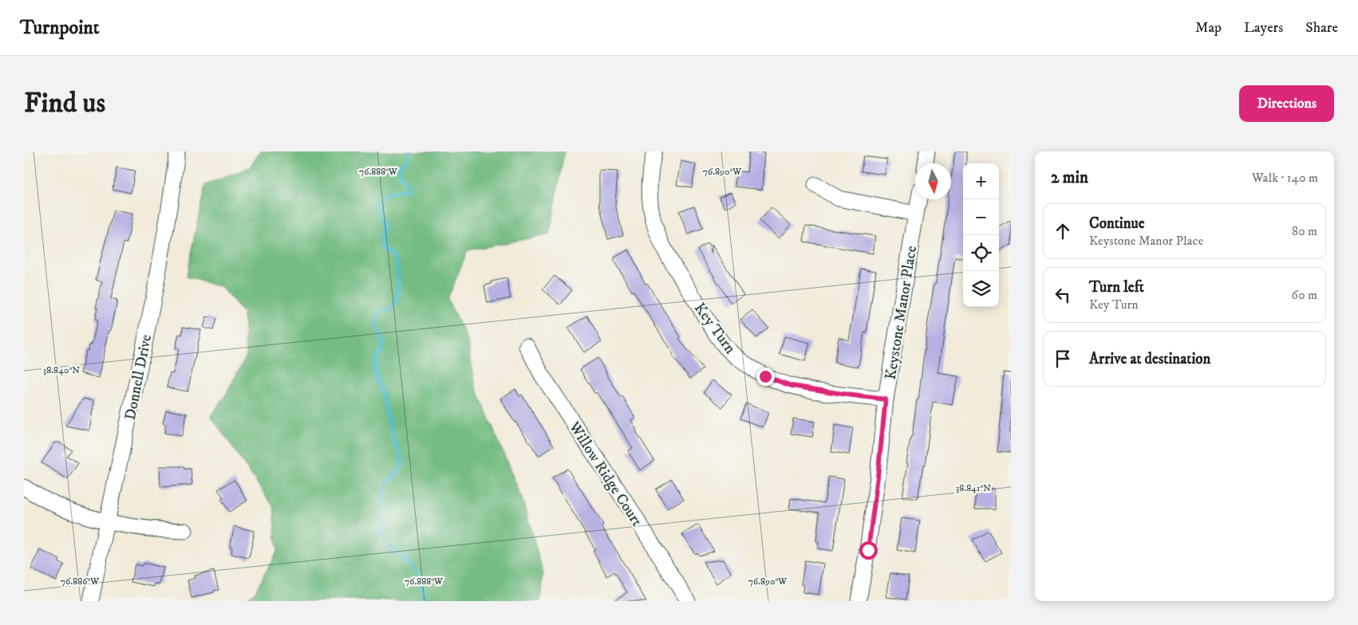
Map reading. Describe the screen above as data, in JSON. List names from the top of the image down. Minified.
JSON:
{"streets":{"street":["Keystone Manor Place","Key Turn","Donnell Drive","Willow Ridge Court"]},"crossings":[["Keystone Manor Place","Key Turn"]],"north":"bottom","page":{"header":"Turnpoint","nav":["Map","Layers","Share"],"buttons":"Directions","title":"Find us","heading":["2 min","Walk · 140 m"],"map_buttons":["+","−"],"list":[["Continue","Keystone Manor Place","80 m"],["Turn left","Key Turn","60 m"],"Arrive at destination"]},"coordinates":["76.888°W","76.890°W","38.840°N","38.841°N","76.886°W"]}
